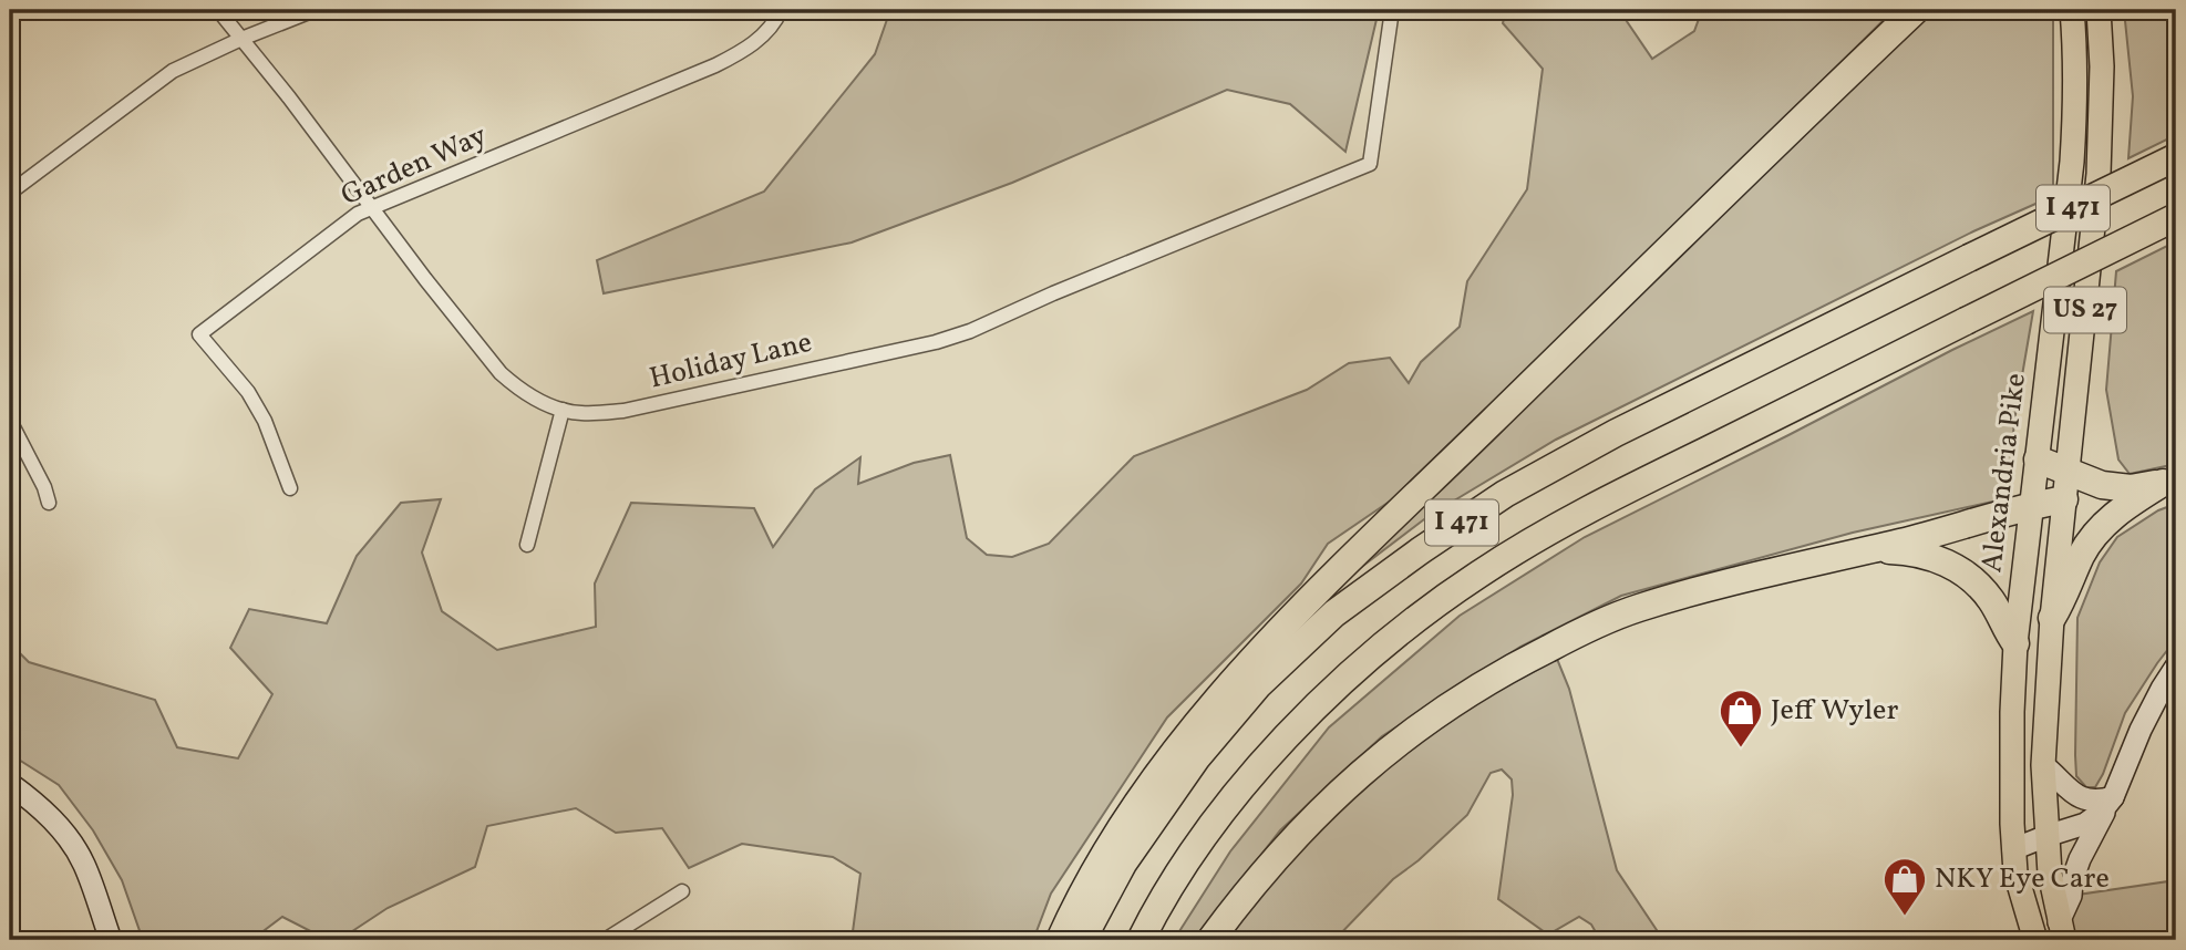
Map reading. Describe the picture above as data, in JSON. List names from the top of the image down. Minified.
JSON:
{"streets":{"highway":["I 471"],"main road":["US 27","Alexandria Pike"],"street":["Garden Way","Holiday Lane"]},"crossings":[["Garden Way","Holiday Lane"]],"places":{"shop":["Jeff Wyler","NKY Eye Care"]}}
